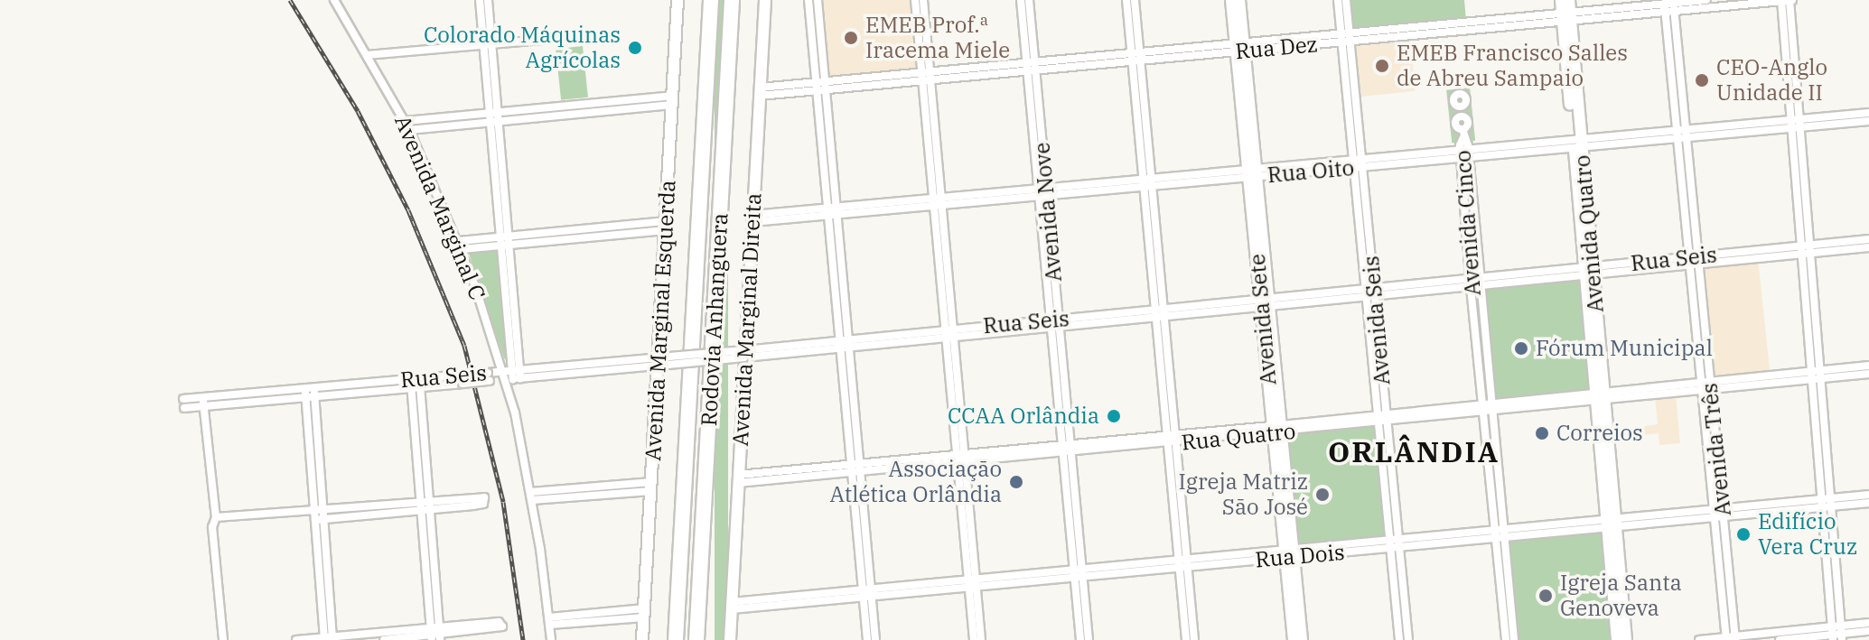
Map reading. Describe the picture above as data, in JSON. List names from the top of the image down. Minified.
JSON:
{"streets":{"highway":["Rodovia Anhanguera"],"street":["Rua Dez","Rua Oito","Avenida Marginal C","Avenida Nove","Avenida Cinco","Avenida Quatro","Rua Seis","Avenida Marginal Direita","Avenida Sete","Avenida Marginal Esquerda","Avenida Seis","Rua Quatro","Avenida Três","Rua Dois"]},"crossings":[["Rua Dez","Avenida Nove"],["Rua Dez","Avenida Quatro"],["Rua Dez","Avenida Marginal Direita"],["Rua Dez","Avenida Sete"],["Rua Dez","Avenida Seis"],["Rua Dez","Avenida Três"],["Rua Oito","Avenida Nove"],["Rua Oito","Avenida Cinco"],["Rua Oito","Avenida Quatro"],["Rua Oito","Avenida Marginal Direita"],["Rua Oito","Avenida Sete"],["Rua Oito","Avenida Seis"],["Rua Oito","Avenida Três"],["Avenida Marginal C","Rua Seis"],["Avenida Nove","Rua Seis"],["Avenida Nove","Rua Quatro"],["Avenida Nove","Rua Dois"],["Avenida Cinco","Rua Seis"],["Avenida Cinco","Rua Quatro"],["Avenida Cinco","Rua Dois"],["Avenida Quatro","Rua Seis"],["Avenida Quatro","Rua Quatro"],["Avenida Quatro","Rua Dois"],["Rua Seis","Avenida Marginal Direita"],["Rua Seis","Avenida Sete"],["Rua Seis","Avenida Marginal Esquerda"],["Rua Seis","Avenida Seis"],["Rua Seis","Avenida Três"],["Avenida Marginal Direita","Rua Quatro"],["Avenida Marginal Direita","Rua Dois"],["Avenida Sete","Rua Quatro"],["Avenida Sete","Rua Dois"],["Avenida Seis","Rua Quatro"],["Avenida Seis","Rua Dois"],["Rua Quatro","Avenida Três"],["Avenida Três","Rua Dois"]],"districts":["ORLÂNDIA"],"places":["EMEB Prof.ª Iracema Miele","Colorado Máquinas Agrícolas","EMEB Francisco Salles de Abreu Sampaio","CEO-Anglo Unidade II","Fórum Municipal","CCAA Orlândia","Correios","Associação Atlética Orlândia","Igreja Matriz São José","Edifício Vera Cruz","Igreja Santa Genoveva"]}
